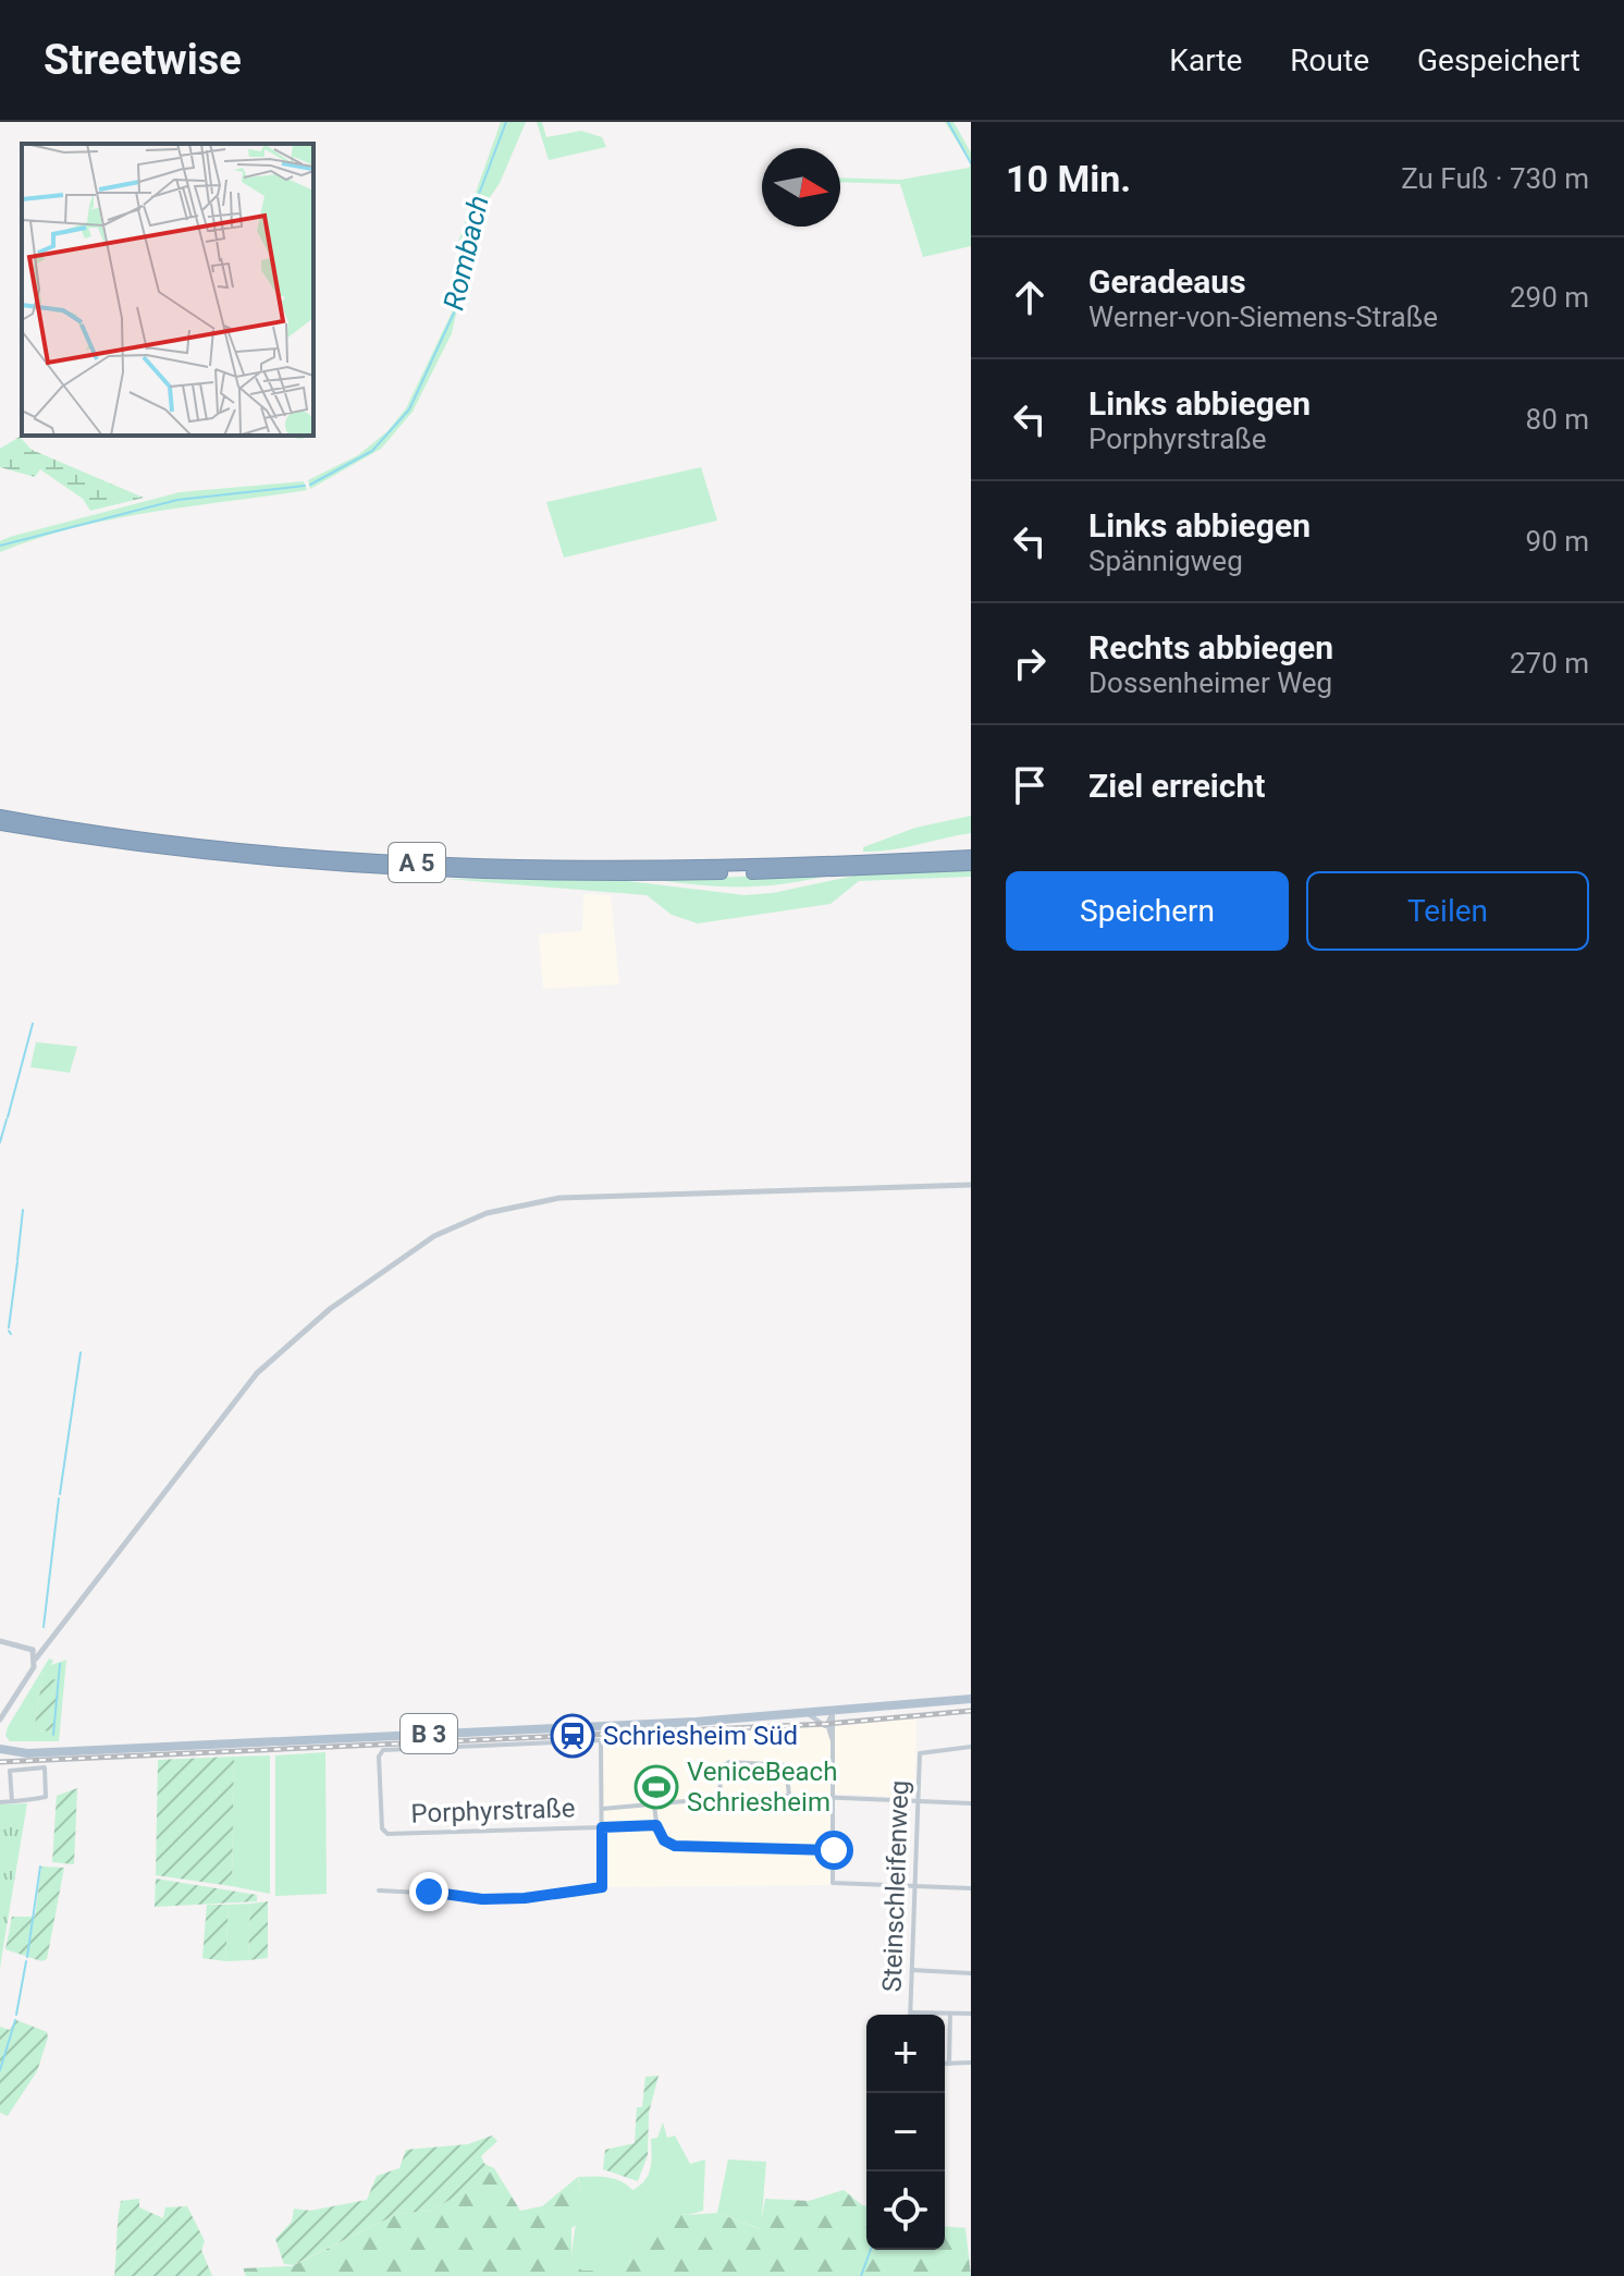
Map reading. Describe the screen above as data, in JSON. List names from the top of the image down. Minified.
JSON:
{"streets":{"highway":["A 5"],"main road":["B 3"],"street":["Porphyrstraße","Steinschleifenweg"]},"water":["Rombach"],"places":{"station":["Schriesheim Süd"],"sports":["VeniceBeach Schriesheim"]},"north":"right","page":{"header":"Streetwise","nav":["Karte","Route","Gespeichert"],"heading":["10 Min.","Zu Fuß · 730 m"],"list":[["Geradeaus","Werner-von-Siemens-Straße","290 m"],["Links abbiegen","Porphyrstraße","80 m"],["Links abbiegen","Spännigweg","90 m"],["Rechts abbiegen","Dossenheimer Weg","270 m"],"Ziel erreicht"],"buttons":["Speichern","Teilen"],"map_buttons":["+","−"]}}
